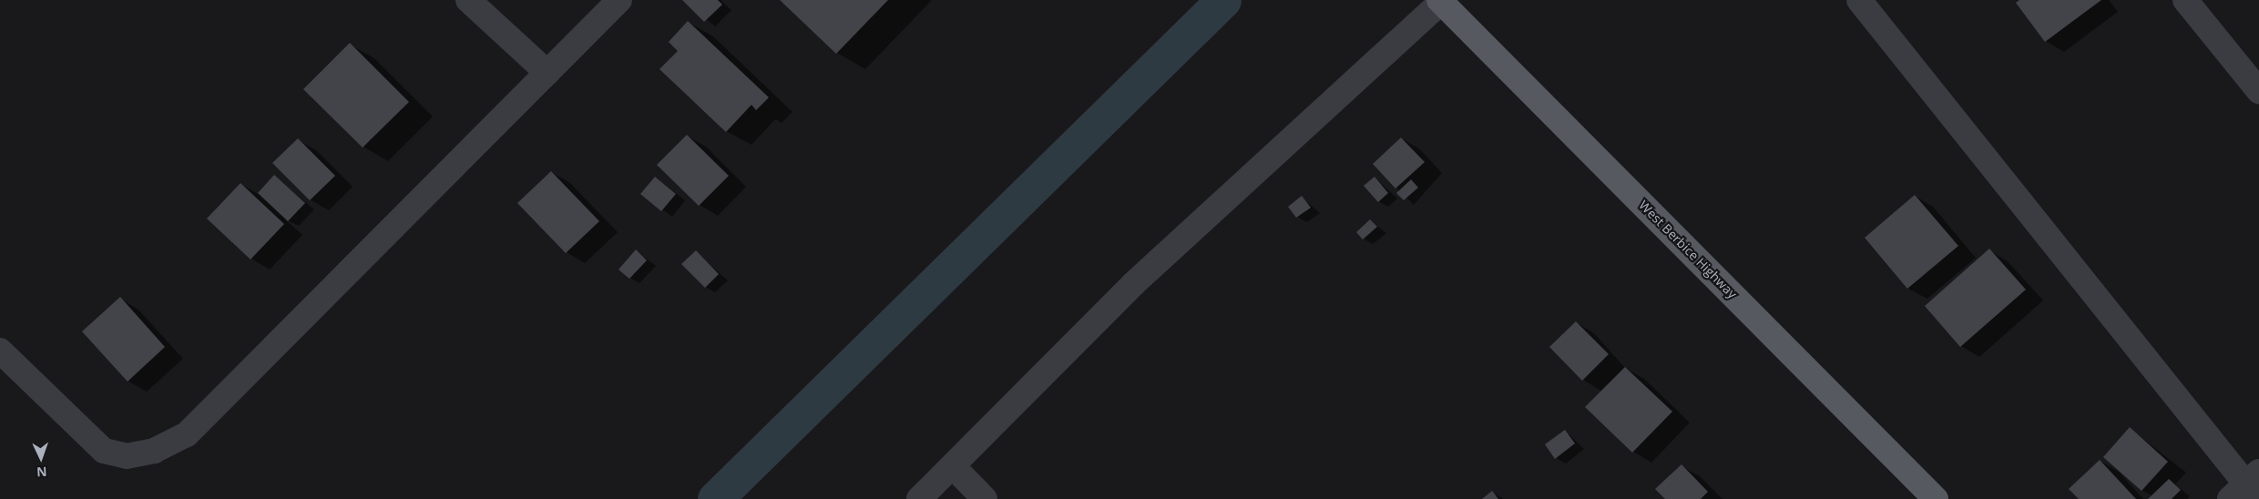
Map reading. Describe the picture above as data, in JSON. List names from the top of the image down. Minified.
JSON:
{"streets":{"main road":["West Berbice Highway"]},"north":"bottom"}
